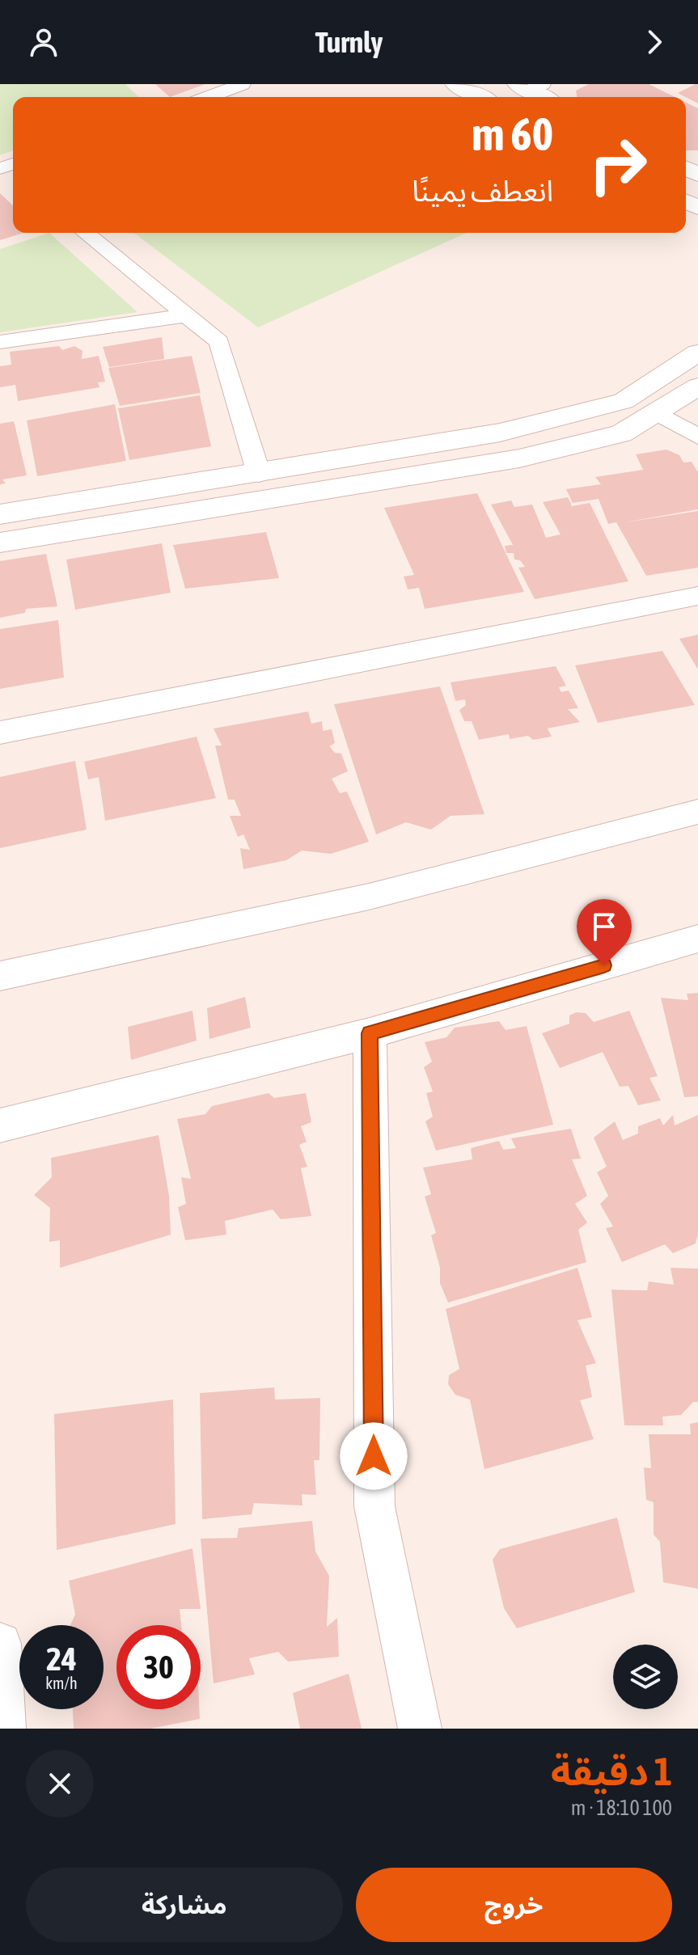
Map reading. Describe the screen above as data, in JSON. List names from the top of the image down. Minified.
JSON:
{"page":{"header":"Turnly","turn":["60 m","انعطف يمينًا"],"speed":"24 km/h","limit":"30","heading":["1 دقيقة","100 m · 18:10"],"buttons":["خروج","مشاركة"]}}
